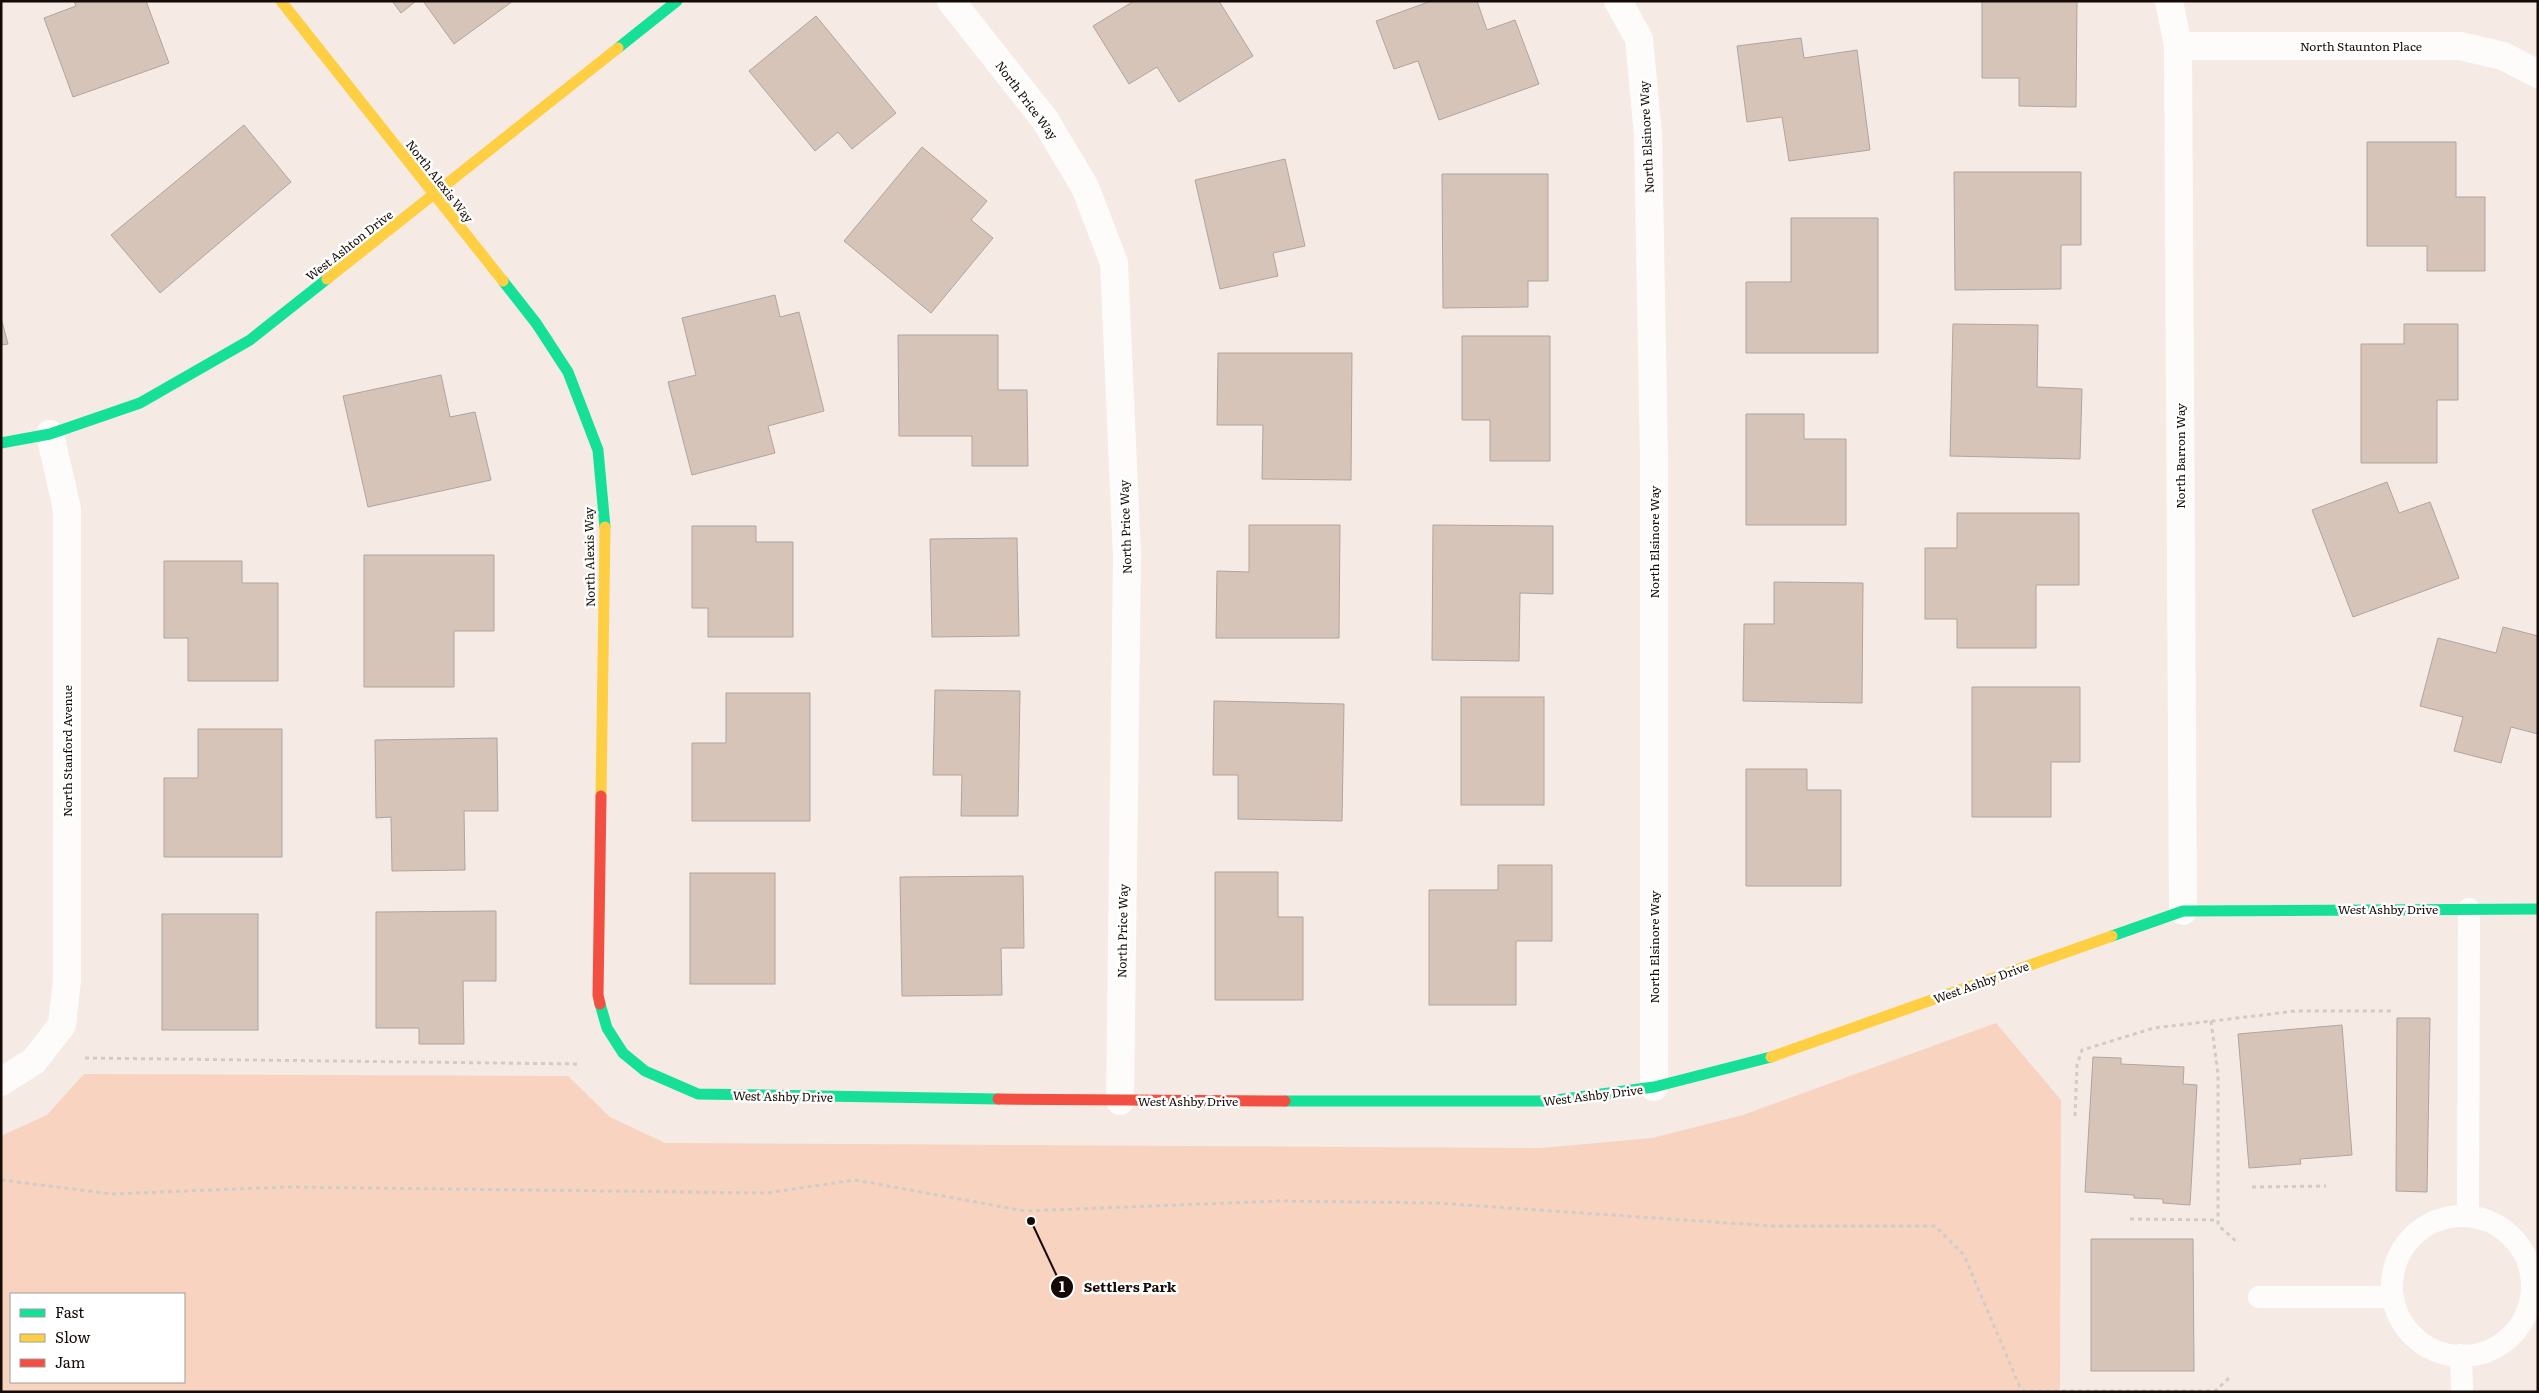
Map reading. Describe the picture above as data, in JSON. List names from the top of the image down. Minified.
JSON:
{"streets":{"street":["North Staunton Place","North Price Way","North Elsinore Way","North Alexis Way","West Ashton Drive","North Barron Way","North Stanford Avenue","West Ashby Drive"]},"crossings":[["North Staunton Place","North Barron Way"],["North Price Way","West Ashby Drive"],["North Elsinore Way","West Ashby Drive"],["North Alexis Way","West Ashton Drive"],["North Alexis Way","West Ashby Drive"],["West Ashton Drive","North Stanford Avenue"],["North Barron Way","West Ashby Drive"]],"places":["Settlers Park"],"legend":["Fast","Slow","Jam"]}
